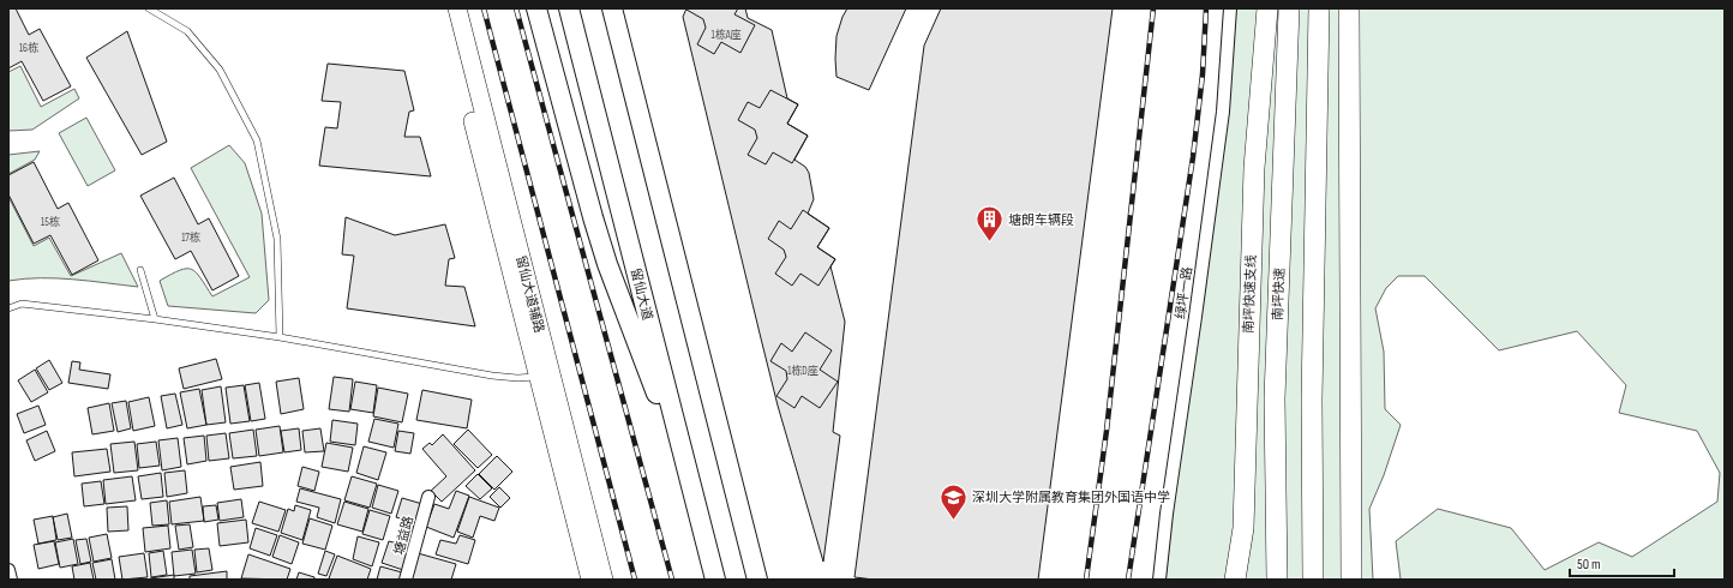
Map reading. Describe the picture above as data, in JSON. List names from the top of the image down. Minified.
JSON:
{"streets":{"highway":["南坪快速支线","南坪快速"],"main road":["留仙大道辅路","留仙大道"],"street":["绿坪一路","塘益路"]},"places":{"building":["塘朗车辆段"],"school or university":["深圳大学附属教育集团外国语中学"]},"house_numbers":["1栋A座","16栋","15栋","17栋","1栋D座"],"scale_bar":"50 m"}
